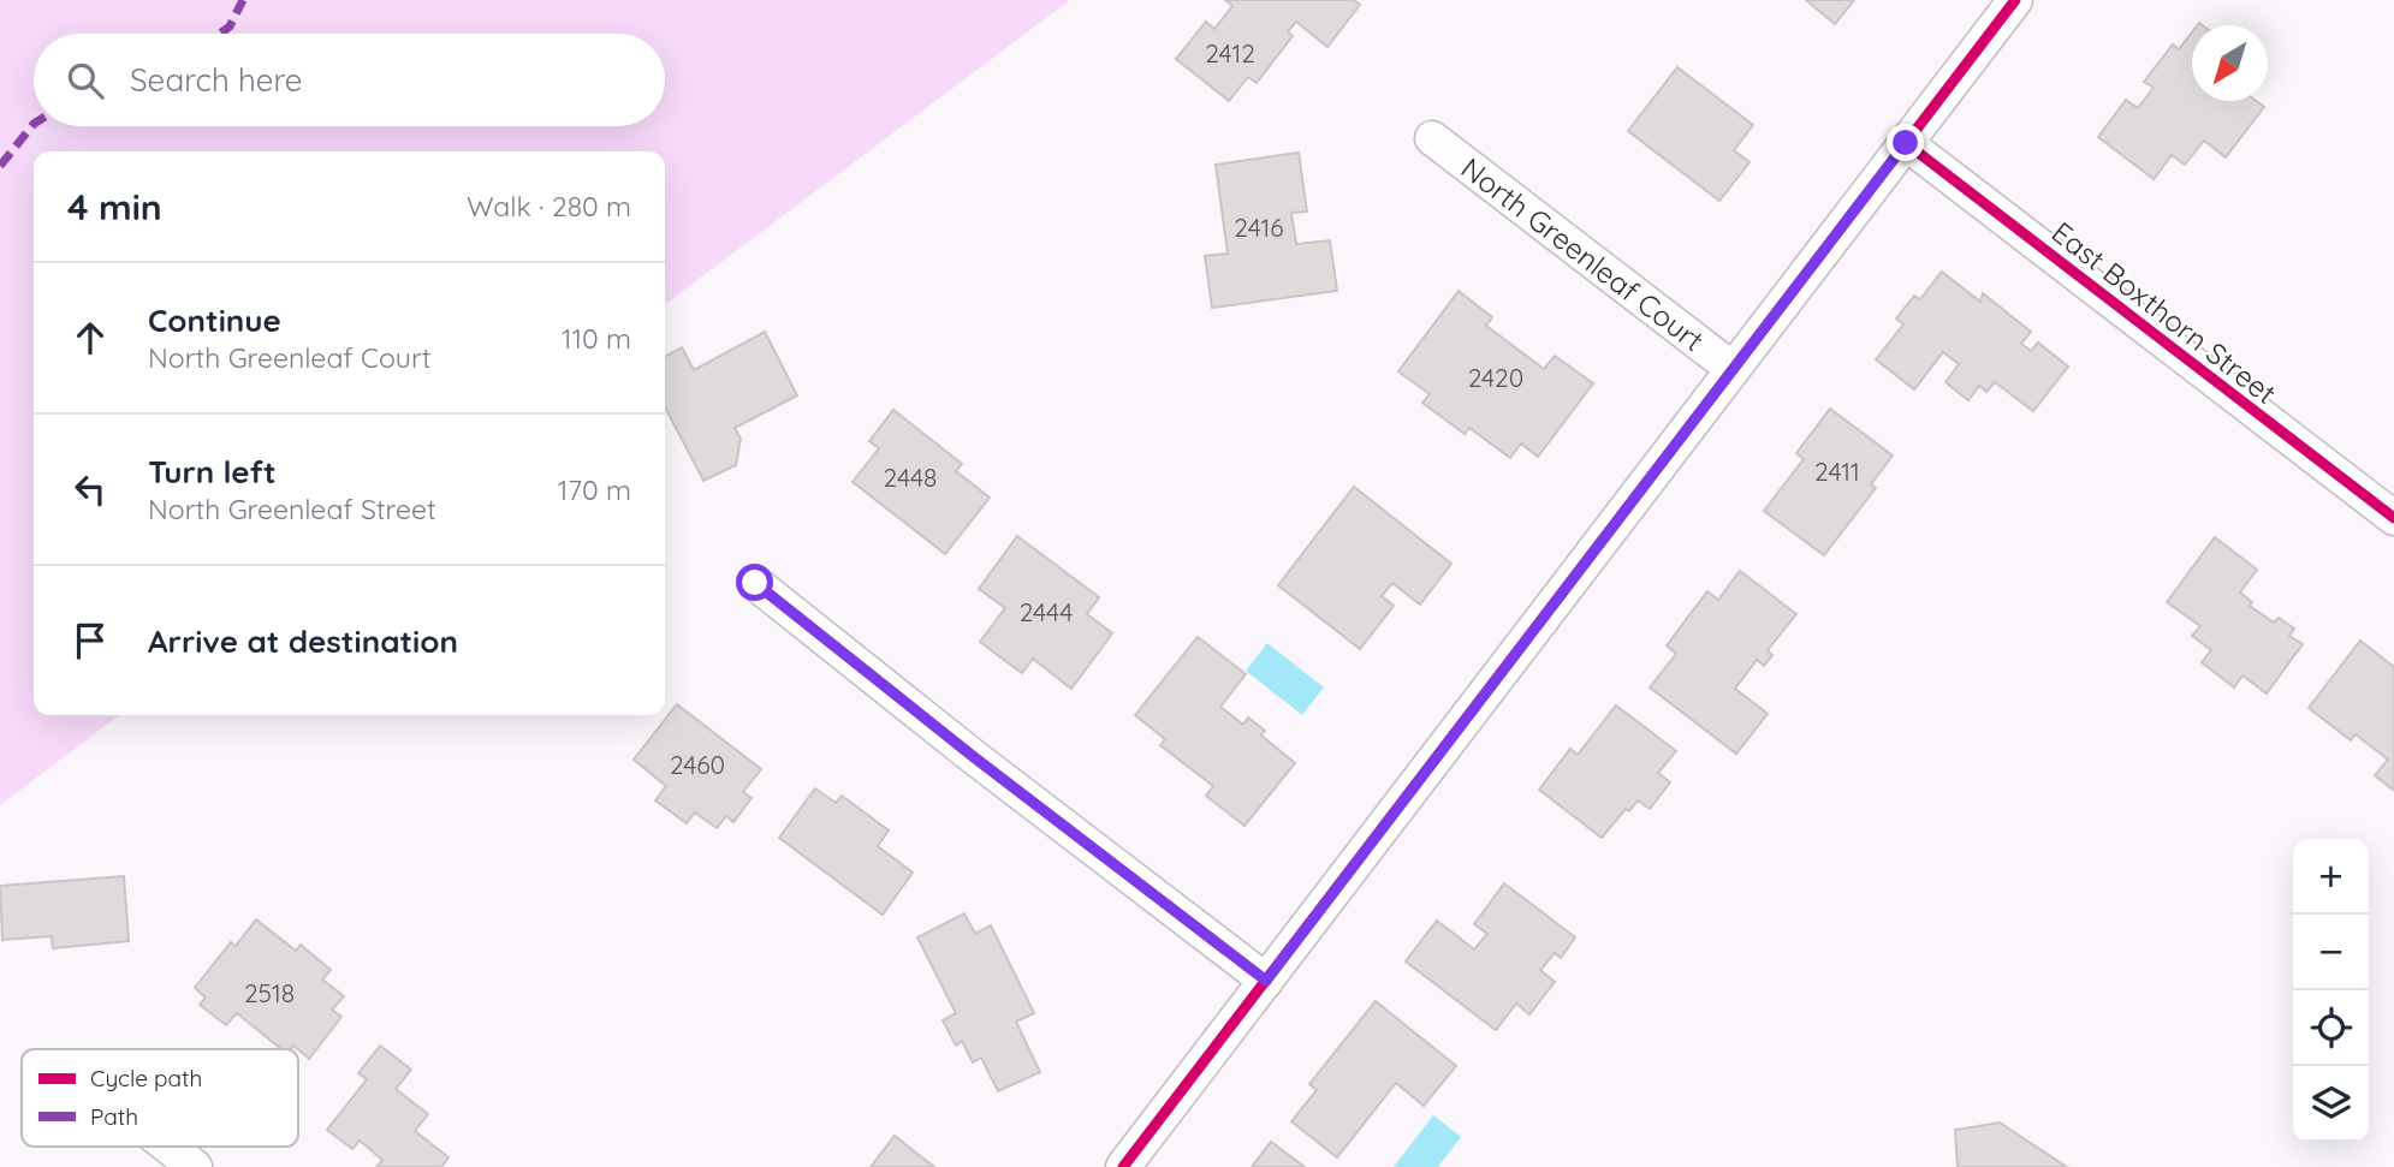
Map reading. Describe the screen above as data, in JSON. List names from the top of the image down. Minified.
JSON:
{"streets":{"street":["North Greenleaf Court","East Boxthorn Street"]},"house_numbers":["2412","2416","2420","2411","2448","2444","2460","2518"],"legend":["Cycle path","Path"],"north":"bottom left","page":{"search":"Search here","heading":["4 min","Walk · 280 m"],"list":[["Continue","North Greenleaf Court","110 m"],["Turn left","North Greenleaf Street","170 m"],"Arrive at destination"],"map_buttons":["+","−"]}}
